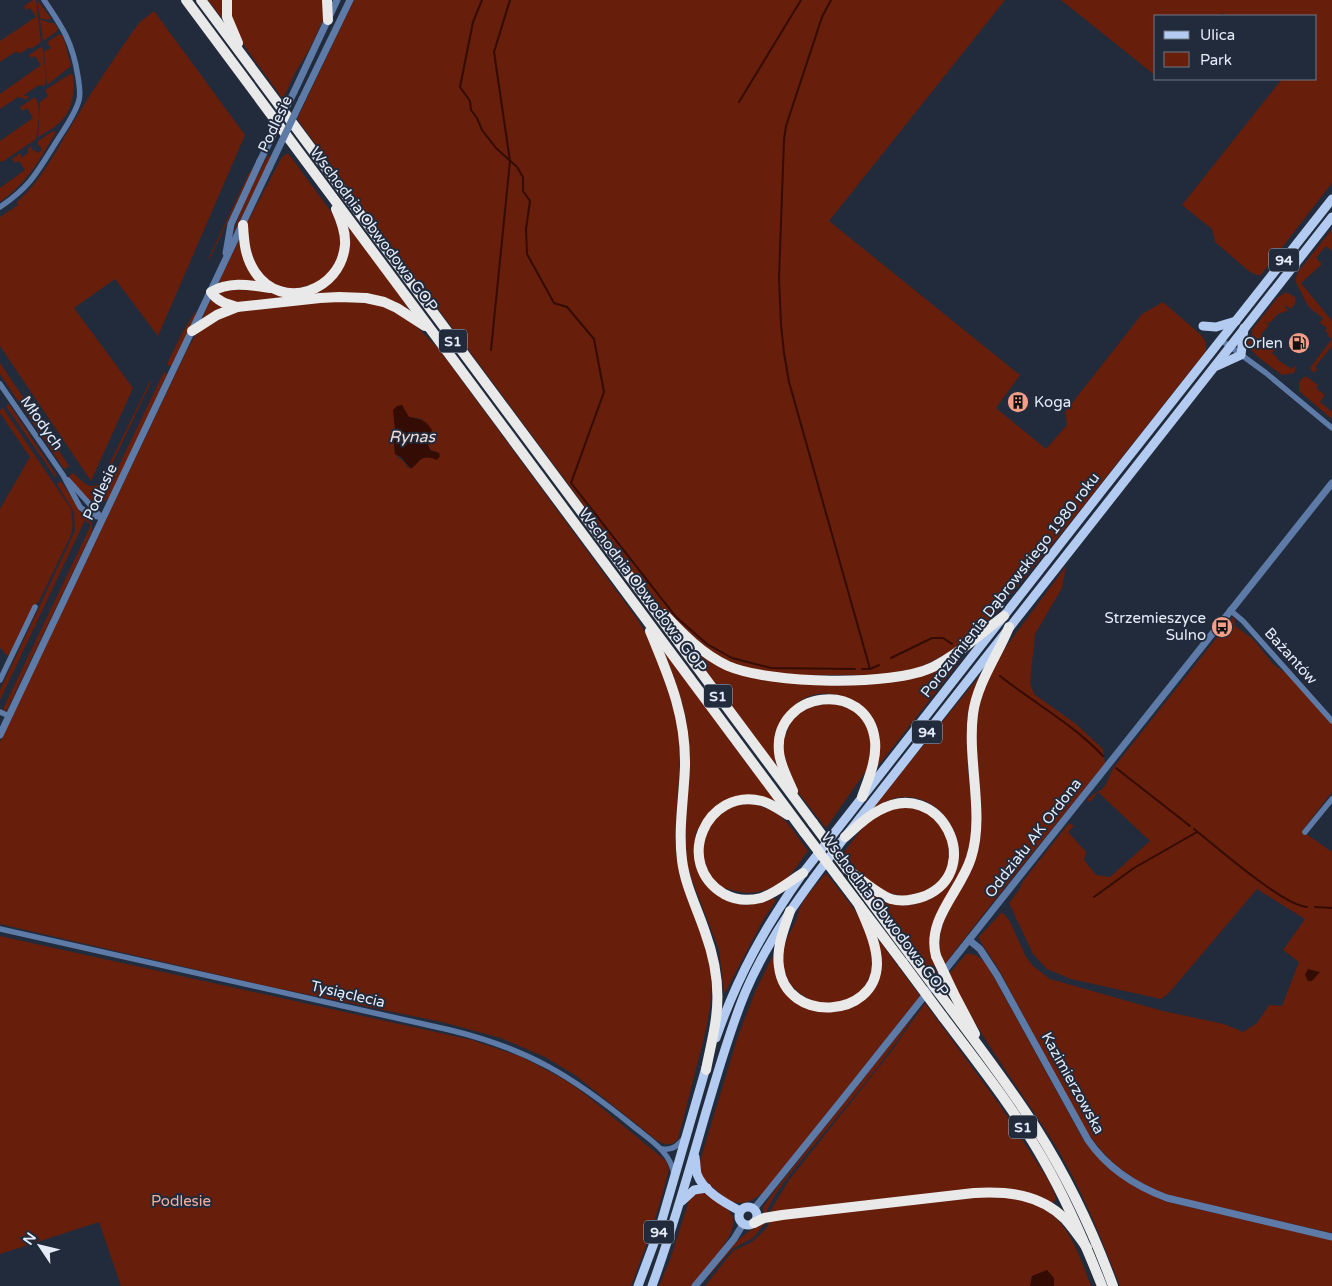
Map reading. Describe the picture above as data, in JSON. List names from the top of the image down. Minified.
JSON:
{"streets":{"highway":["Wschodnia Obwodowa GOP","S1"],"main road":["94","Porozumienia Dąbrowskiego 1980 roku"],"street":["Podlesie","Młodych","Bażantów","Oddziału AK Ordona","Tysiąclecia","Kazimierzowska"]},"crossings":[["Podlesie","Młodych"],["Porozumienia Dąbrowskiego 1980 roku","Tysiąclecia"],["Bażantów","Oddziału AK Ordona"],["Oddziału AK Ordona","Kazimierzowska"]],"water":["Rynas"],"parks":["Podlesie"],"places":{"fuel station":["Orlen"],"building":["Koga"],"bus stop":["Strzemieszyce Sulno"]},"legend":["Ulica","Park"],"north":"top left"}
